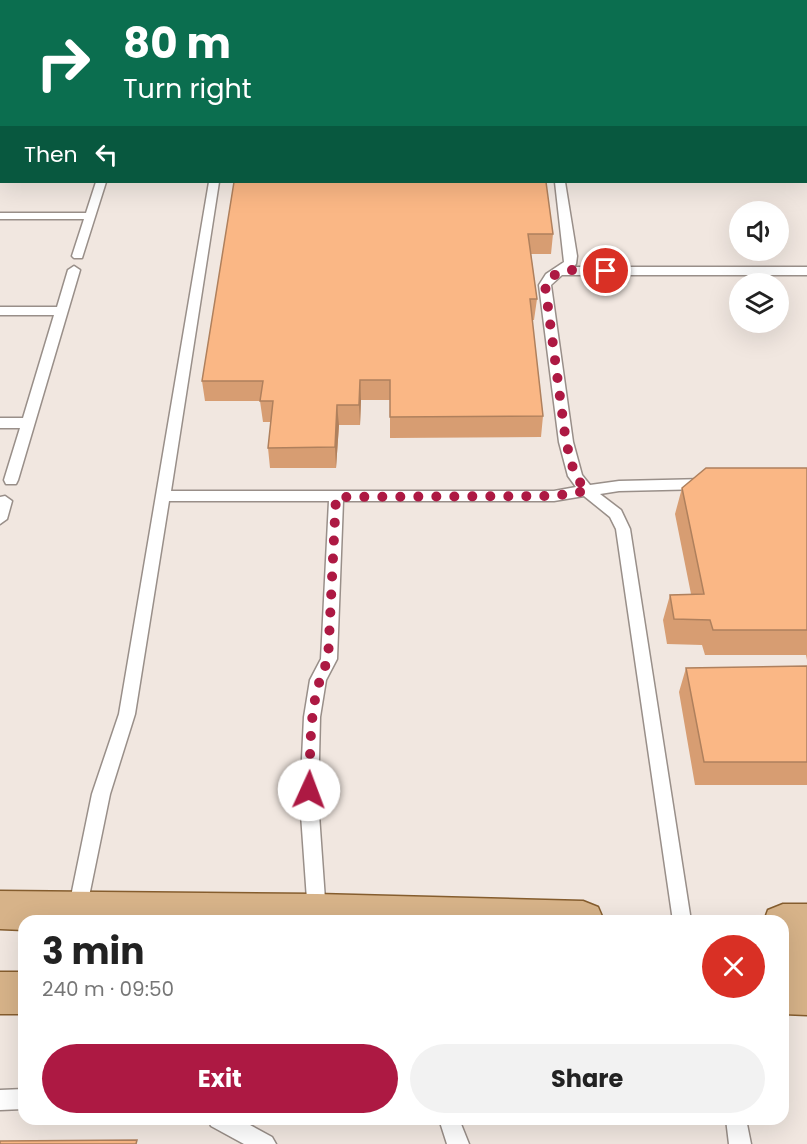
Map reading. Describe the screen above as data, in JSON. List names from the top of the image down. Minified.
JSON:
{"page":{"turn":["80 m","Turn right"],"then":"Then","heading":["3 min","240 m · 09:50"],"buttons":["Exit","Share"]}}
